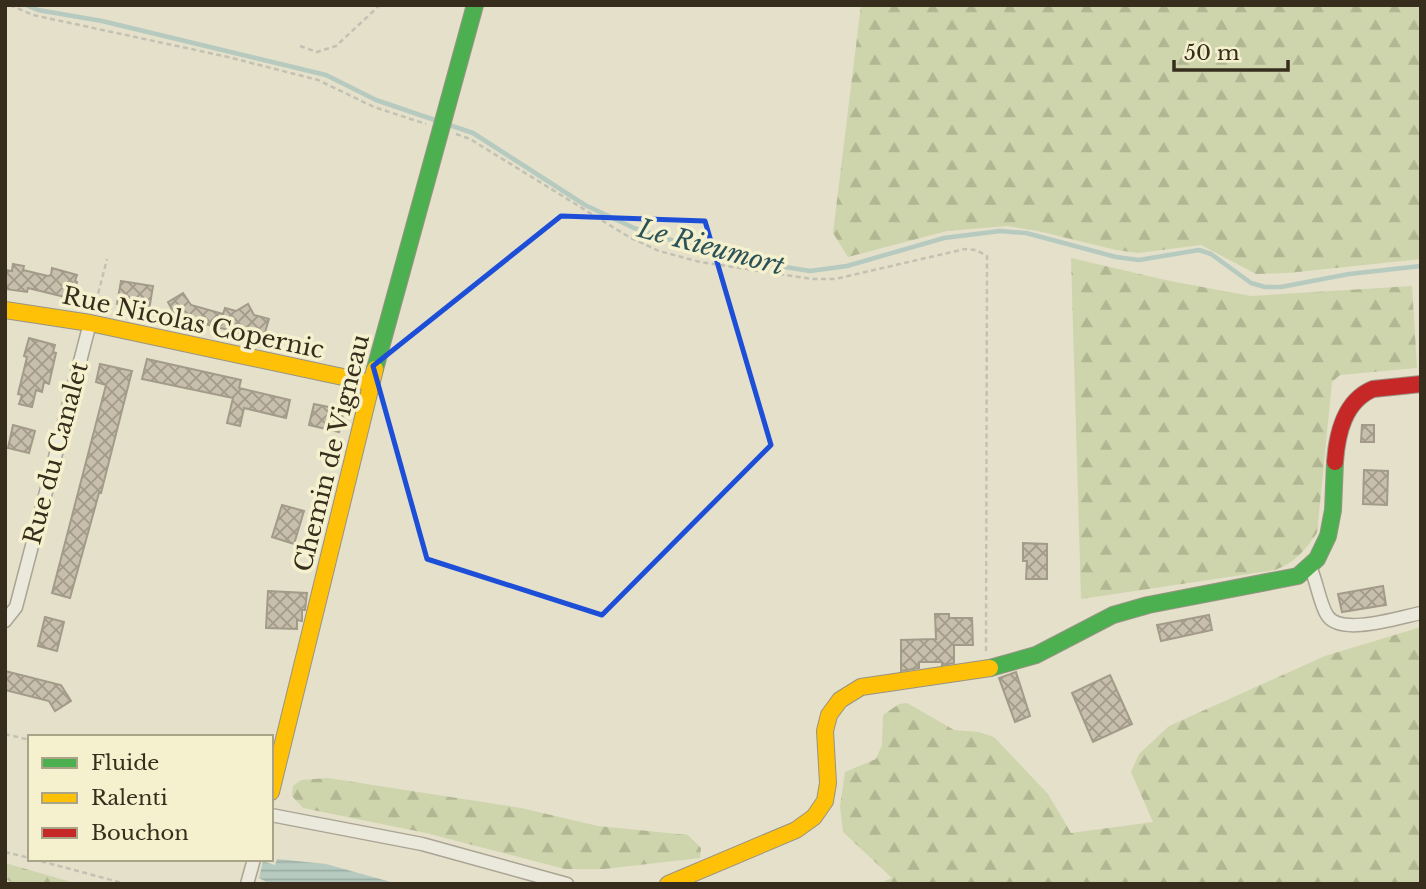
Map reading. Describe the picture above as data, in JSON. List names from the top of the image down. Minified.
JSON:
{"streets":{"street":["Rue Nicolas Copernic","Rue du Canalet","Chemin de Vigneau"]},"crossings":[["Rue Nicolas Copernic","Rue du Canalet"],["Rue Nicolas Copernic","Chemin de Vigneau"]],"water":["Le Rieumort"],"legend":["Fluide","Ralenti","Bouchon"],"scale_bar":"50 m"}
